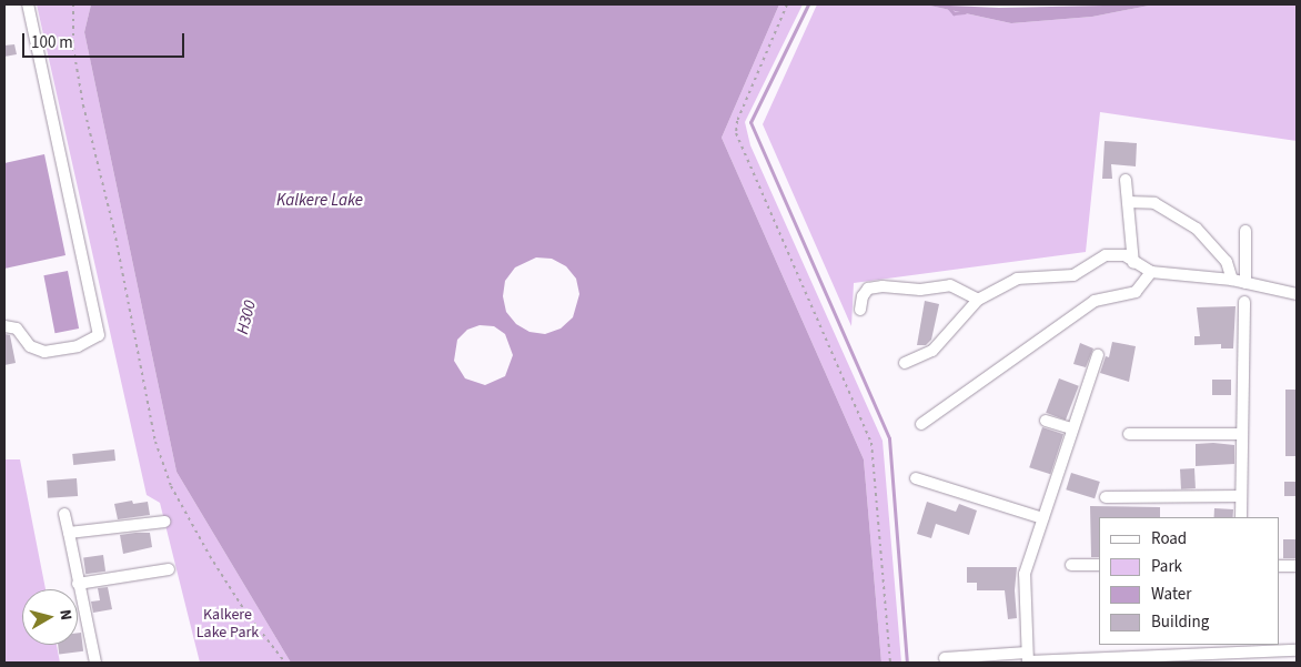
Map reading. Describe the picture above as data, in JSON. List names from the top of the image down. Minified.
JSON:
{"water":["Kalkere Lake","H300"],"parks":["Kalkere Lake Park"],"legend":["Road","Park","Water","Building"],"scale_bar":"100 m","north":"right"}
